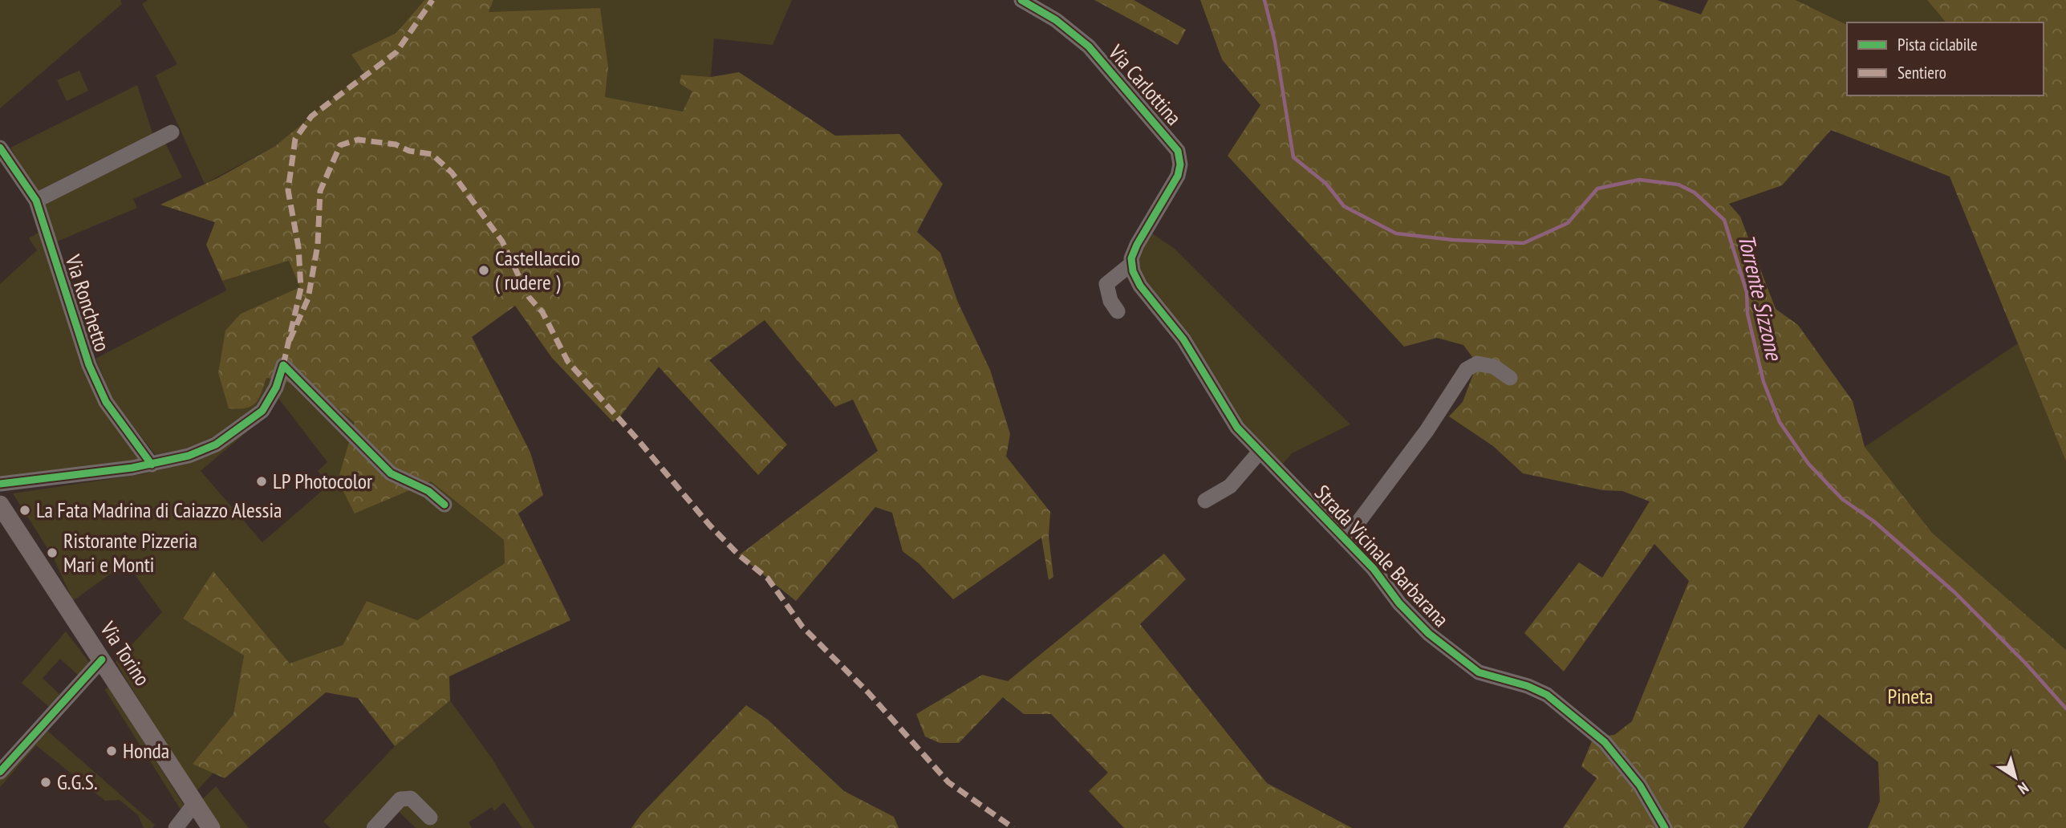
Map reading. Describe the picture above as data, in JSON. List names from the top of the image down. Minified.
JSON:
{"streets":{"main road":["Via Torino"],"street":["Via Carlottina","Via Ronchetto","Strada Vicinale Barbarana"]},"crossings":[["Via Carlottina","Strada Vicinale Barbarana"]],"water":["Torrente Sizzone"],"parks":["Pineta"],"places":["Castellaccio ( rudere )","LP Photocolor","La Fata Madrina di Caiazzo Alessia","Ristorante Pizzeria Mari e Monti","Honda","G.G.S."],"legend":["Pista ciclabile","Sentiero"],"north":"bottom right"}
